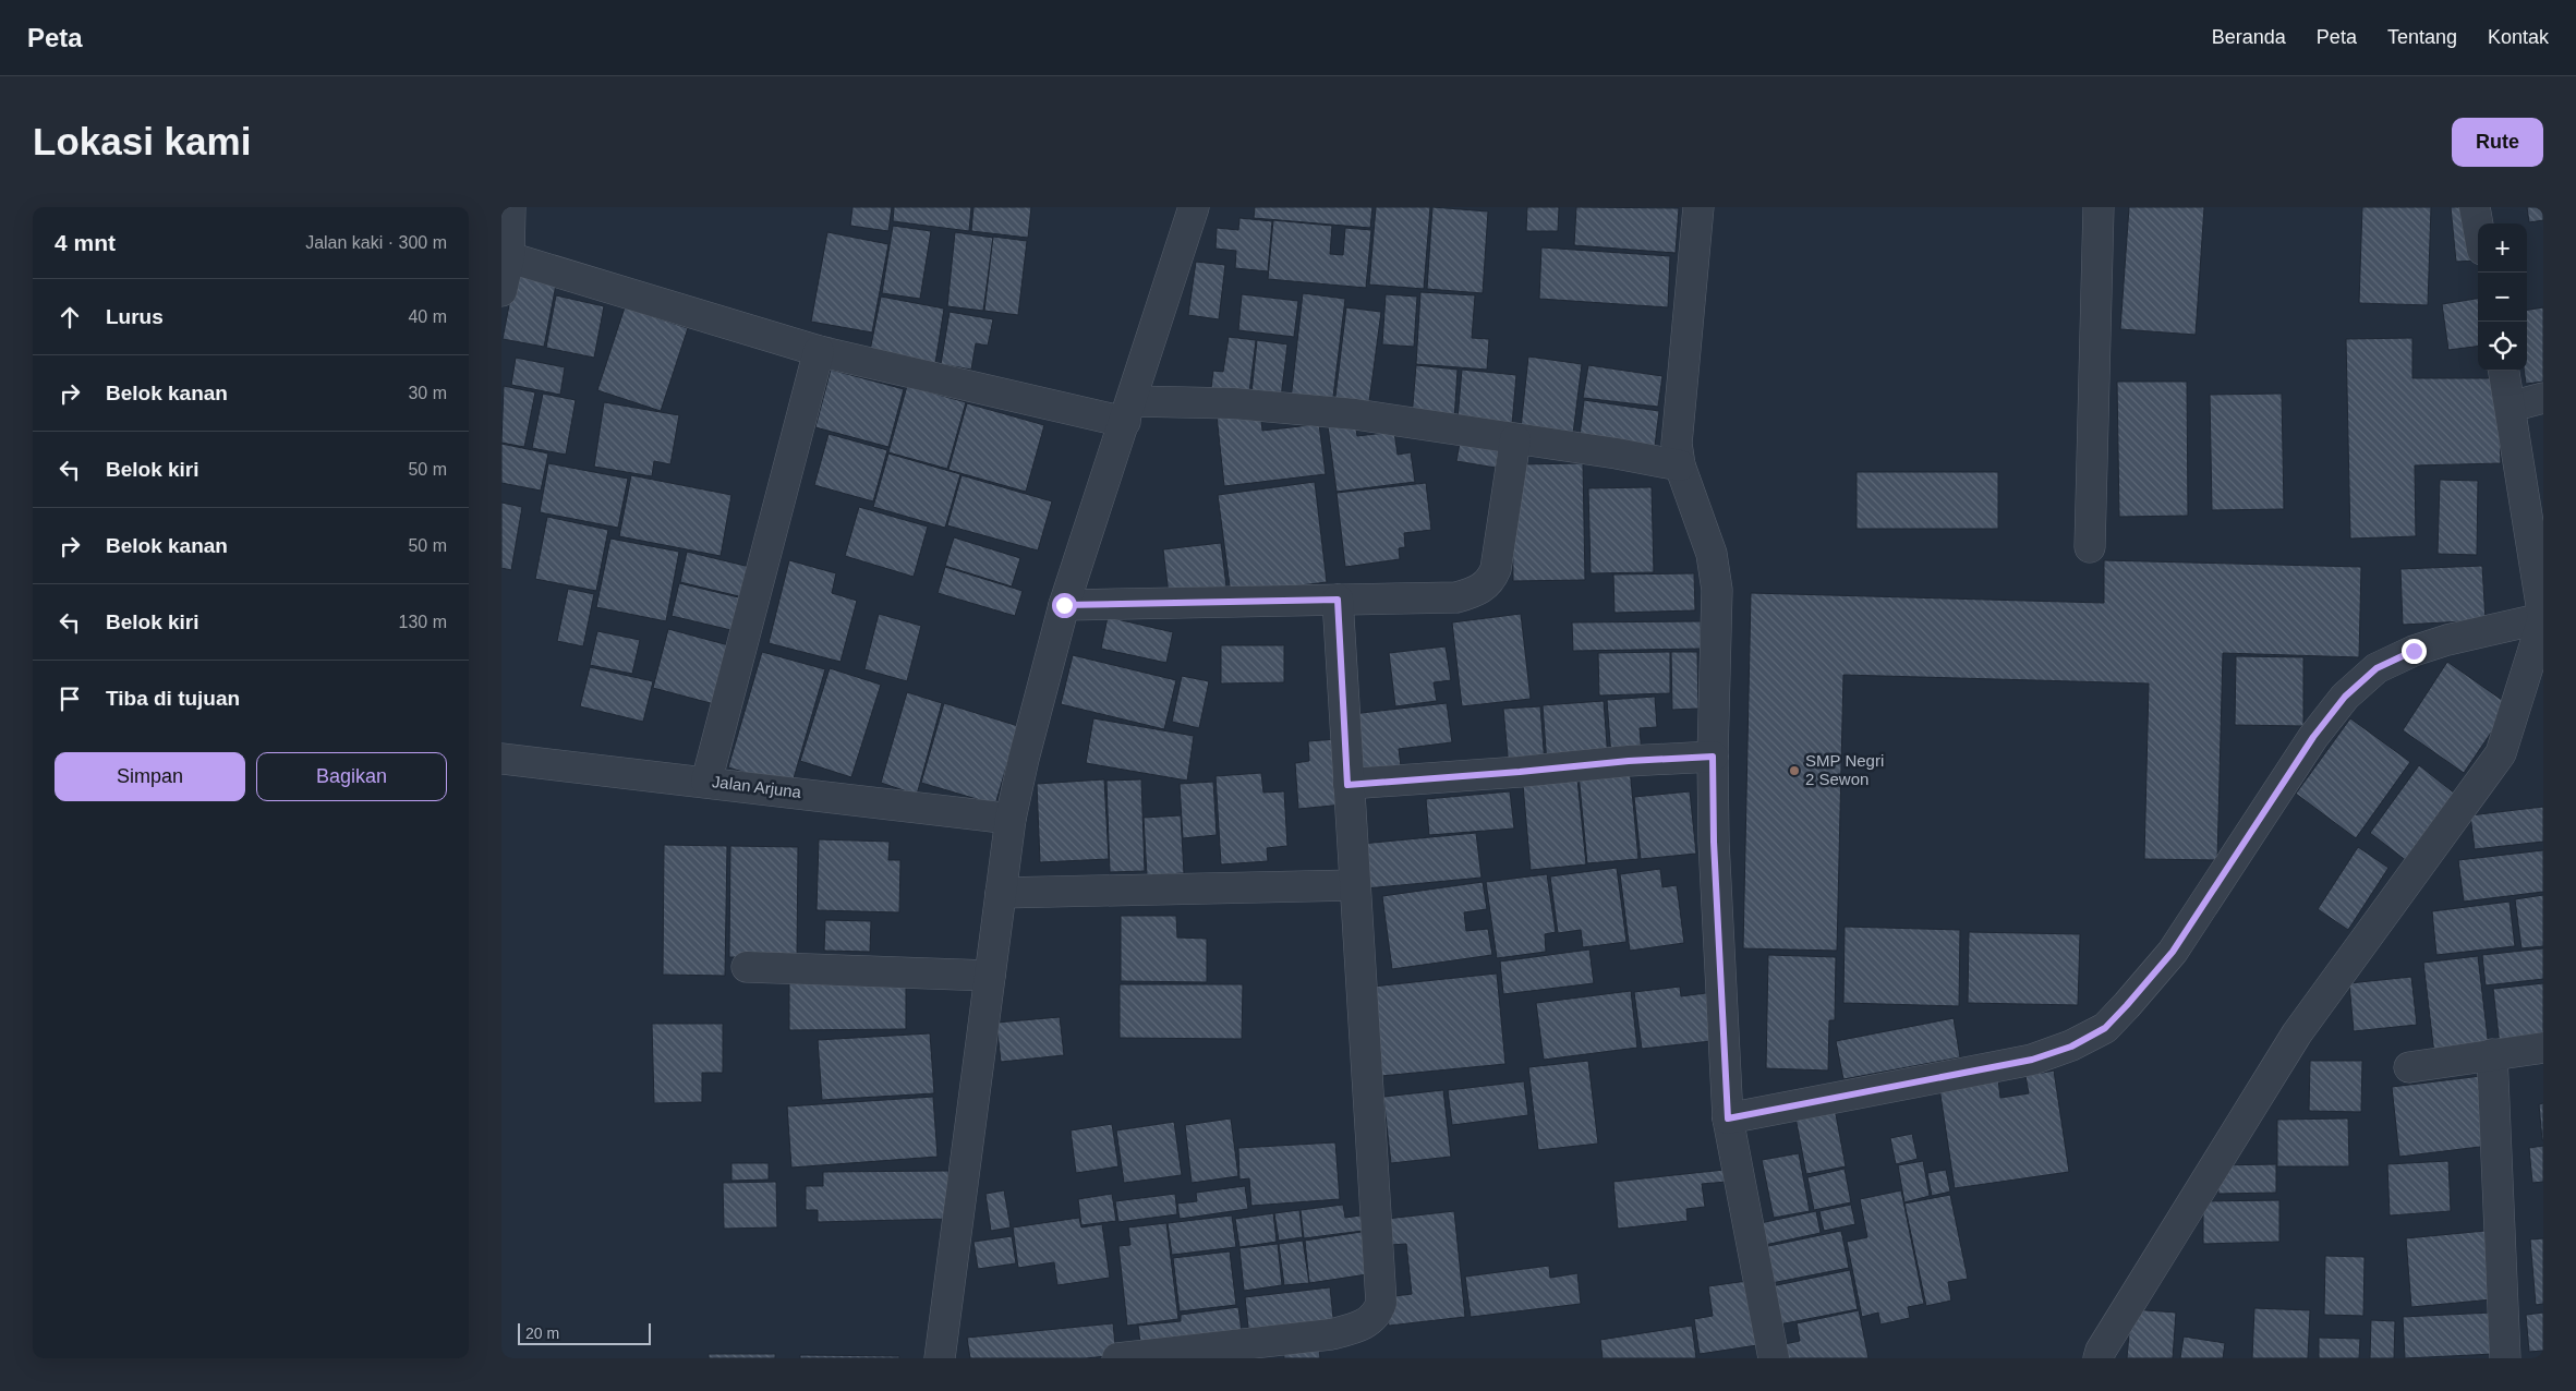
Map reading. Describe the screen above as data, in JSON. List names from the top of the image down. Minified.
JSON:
{"streets":{"street":["Jalan Arjuna"]},"places":["SMP Negri 2 Sewon"],"scale_bar":"20 m","page":{"header":"Peta","nav":["Beranda","Peta","Tentang","Kontak"],"buttons":["Rute",["Simpan","Bagikan"]],"title":"Lokasi kami","heading":["4 mnt","Jalan kaki · 300 m"],"map_buttons":["+","−"],"list":[["Lurus","40 m"],["Belok kanan","30 m"],["Belok kiri","50 m"],["Belok kanan","50 m"],["Belok kiri","130 m"],"Tiba di tujuan"],"scale":"20 m"}}
